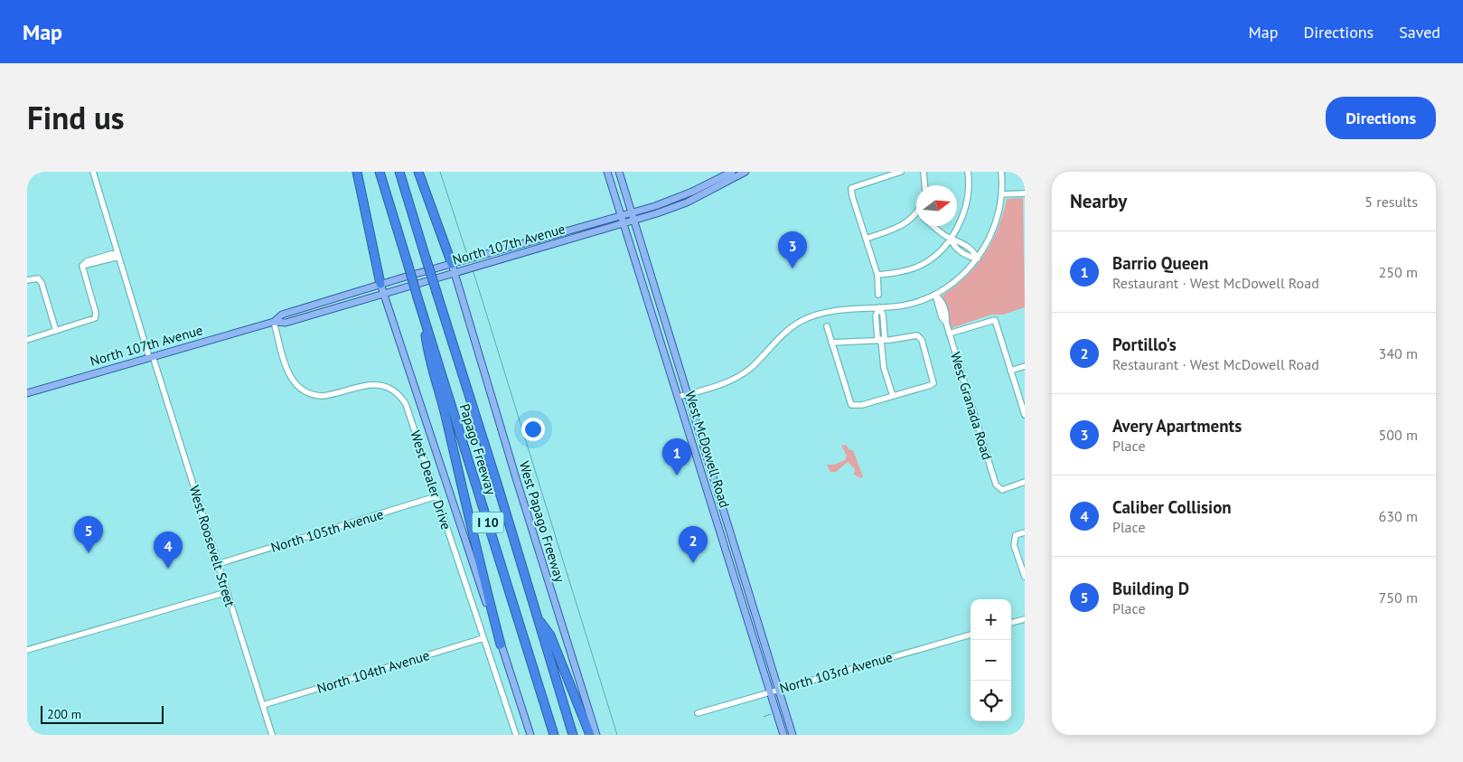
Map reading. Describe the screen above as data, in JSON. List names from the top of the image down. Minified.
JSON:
{"streets":{"highway":["Papago Freeway","I 10"],"main road":["North 107th Avenue","West McDowell Road","West Papago Freeway"],"street":["West Granada Road","West Dealer Drive","North 105th Avenue","West Roosevelt Street","North 104th Avenue","North 103rd Avenue"]},"crossings":[["North 107th Avenue","West McDowell Road"],["North 107th Avenue","West Dealer Drive"],["North 107th Avenue","West Papago Freeway"],["North 107th Avenue","West Roosevelt Street"],["West McDowell Road","North 103rd Avenue"],["West Dealer Drive","North 105th Avenue"],["West Dealer Drive","North 104th Avenue"],["North 105th Avenue","West Roosevelt Street"],["West Roosevelt Street","North 104th Avenue"]],"scale_bar":"200 m","north":"right","page":{"header":"Map","nav":["Map","Directions","Saved"],"title":"Find us","buttons":"Directions","heading":["Nearby","5 results"],"list":[{"mark":"1","name":"Barrio Queen","note":"Restaurant · West McDowell Road","value":"250 m"},{"mark":"2","name":"Portillo's","note":"Restaurant · West McDowell Road","value":"340 m"},{"mark":"3","name":"Avery Apartments","note":"Place","value":"500 m"},{"mark":"4","name":"Caliber Collision","note":"Place","value":"630 m"},{"mark":"5","name":"Building D","note":"Place","value":"750 m"}],"pins":["3","1","5","2","4"],"map_buttons":["+","−"],"scale":"200 m"}}
